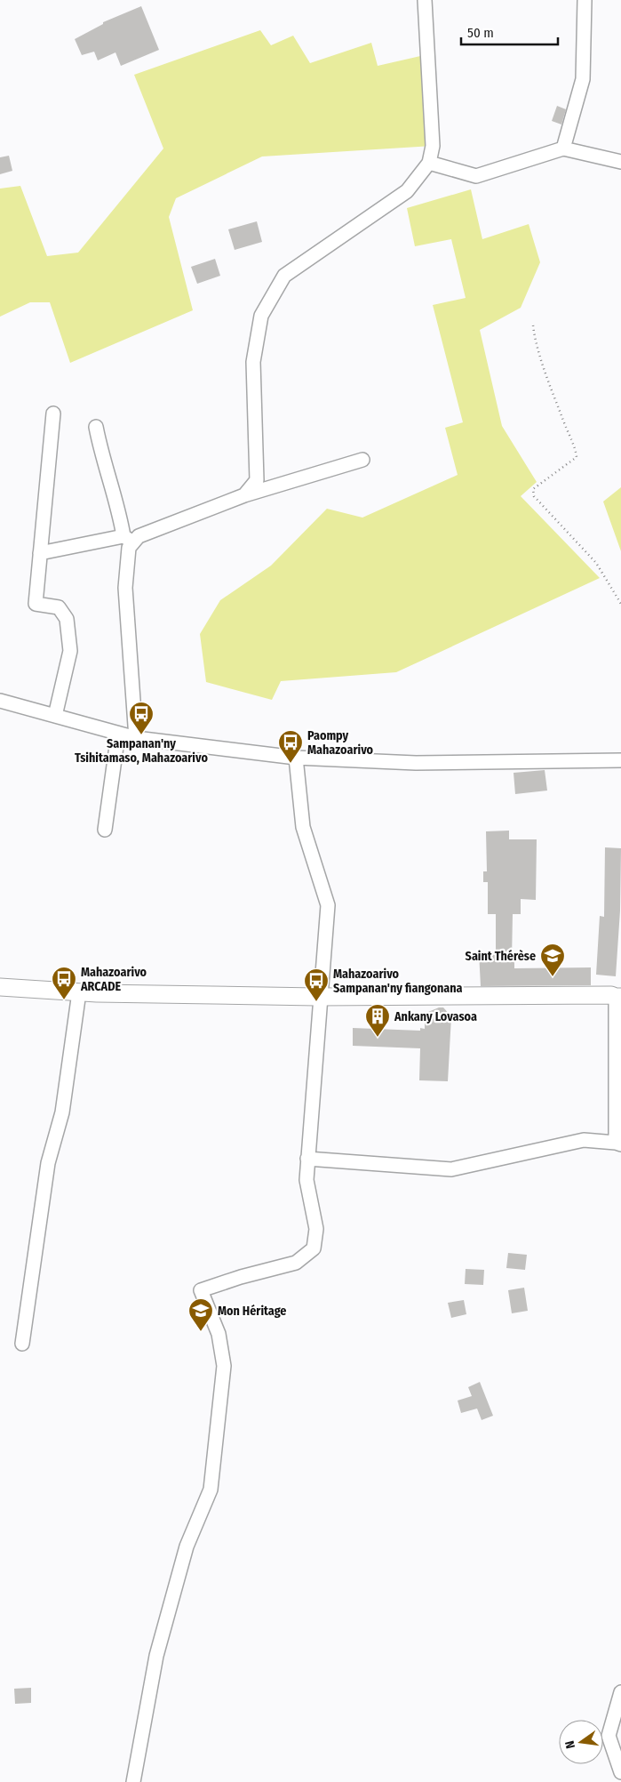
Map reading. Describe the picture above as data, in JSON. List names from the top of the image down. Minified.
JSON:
{"places":{"bus stop":["Sampanan'ny Tsihitamaso, Mahazoarivo","Paompy Mahazoarivo","Mahazoarivo ARCADE","Mahazoarivo Sampanan'ny fiangonana"],"school or university":["Saint Thérèse","Mon Héritage"],"building":["Ankany Lovasoa"]},"scale_bar":"50 m","north":"left"}
